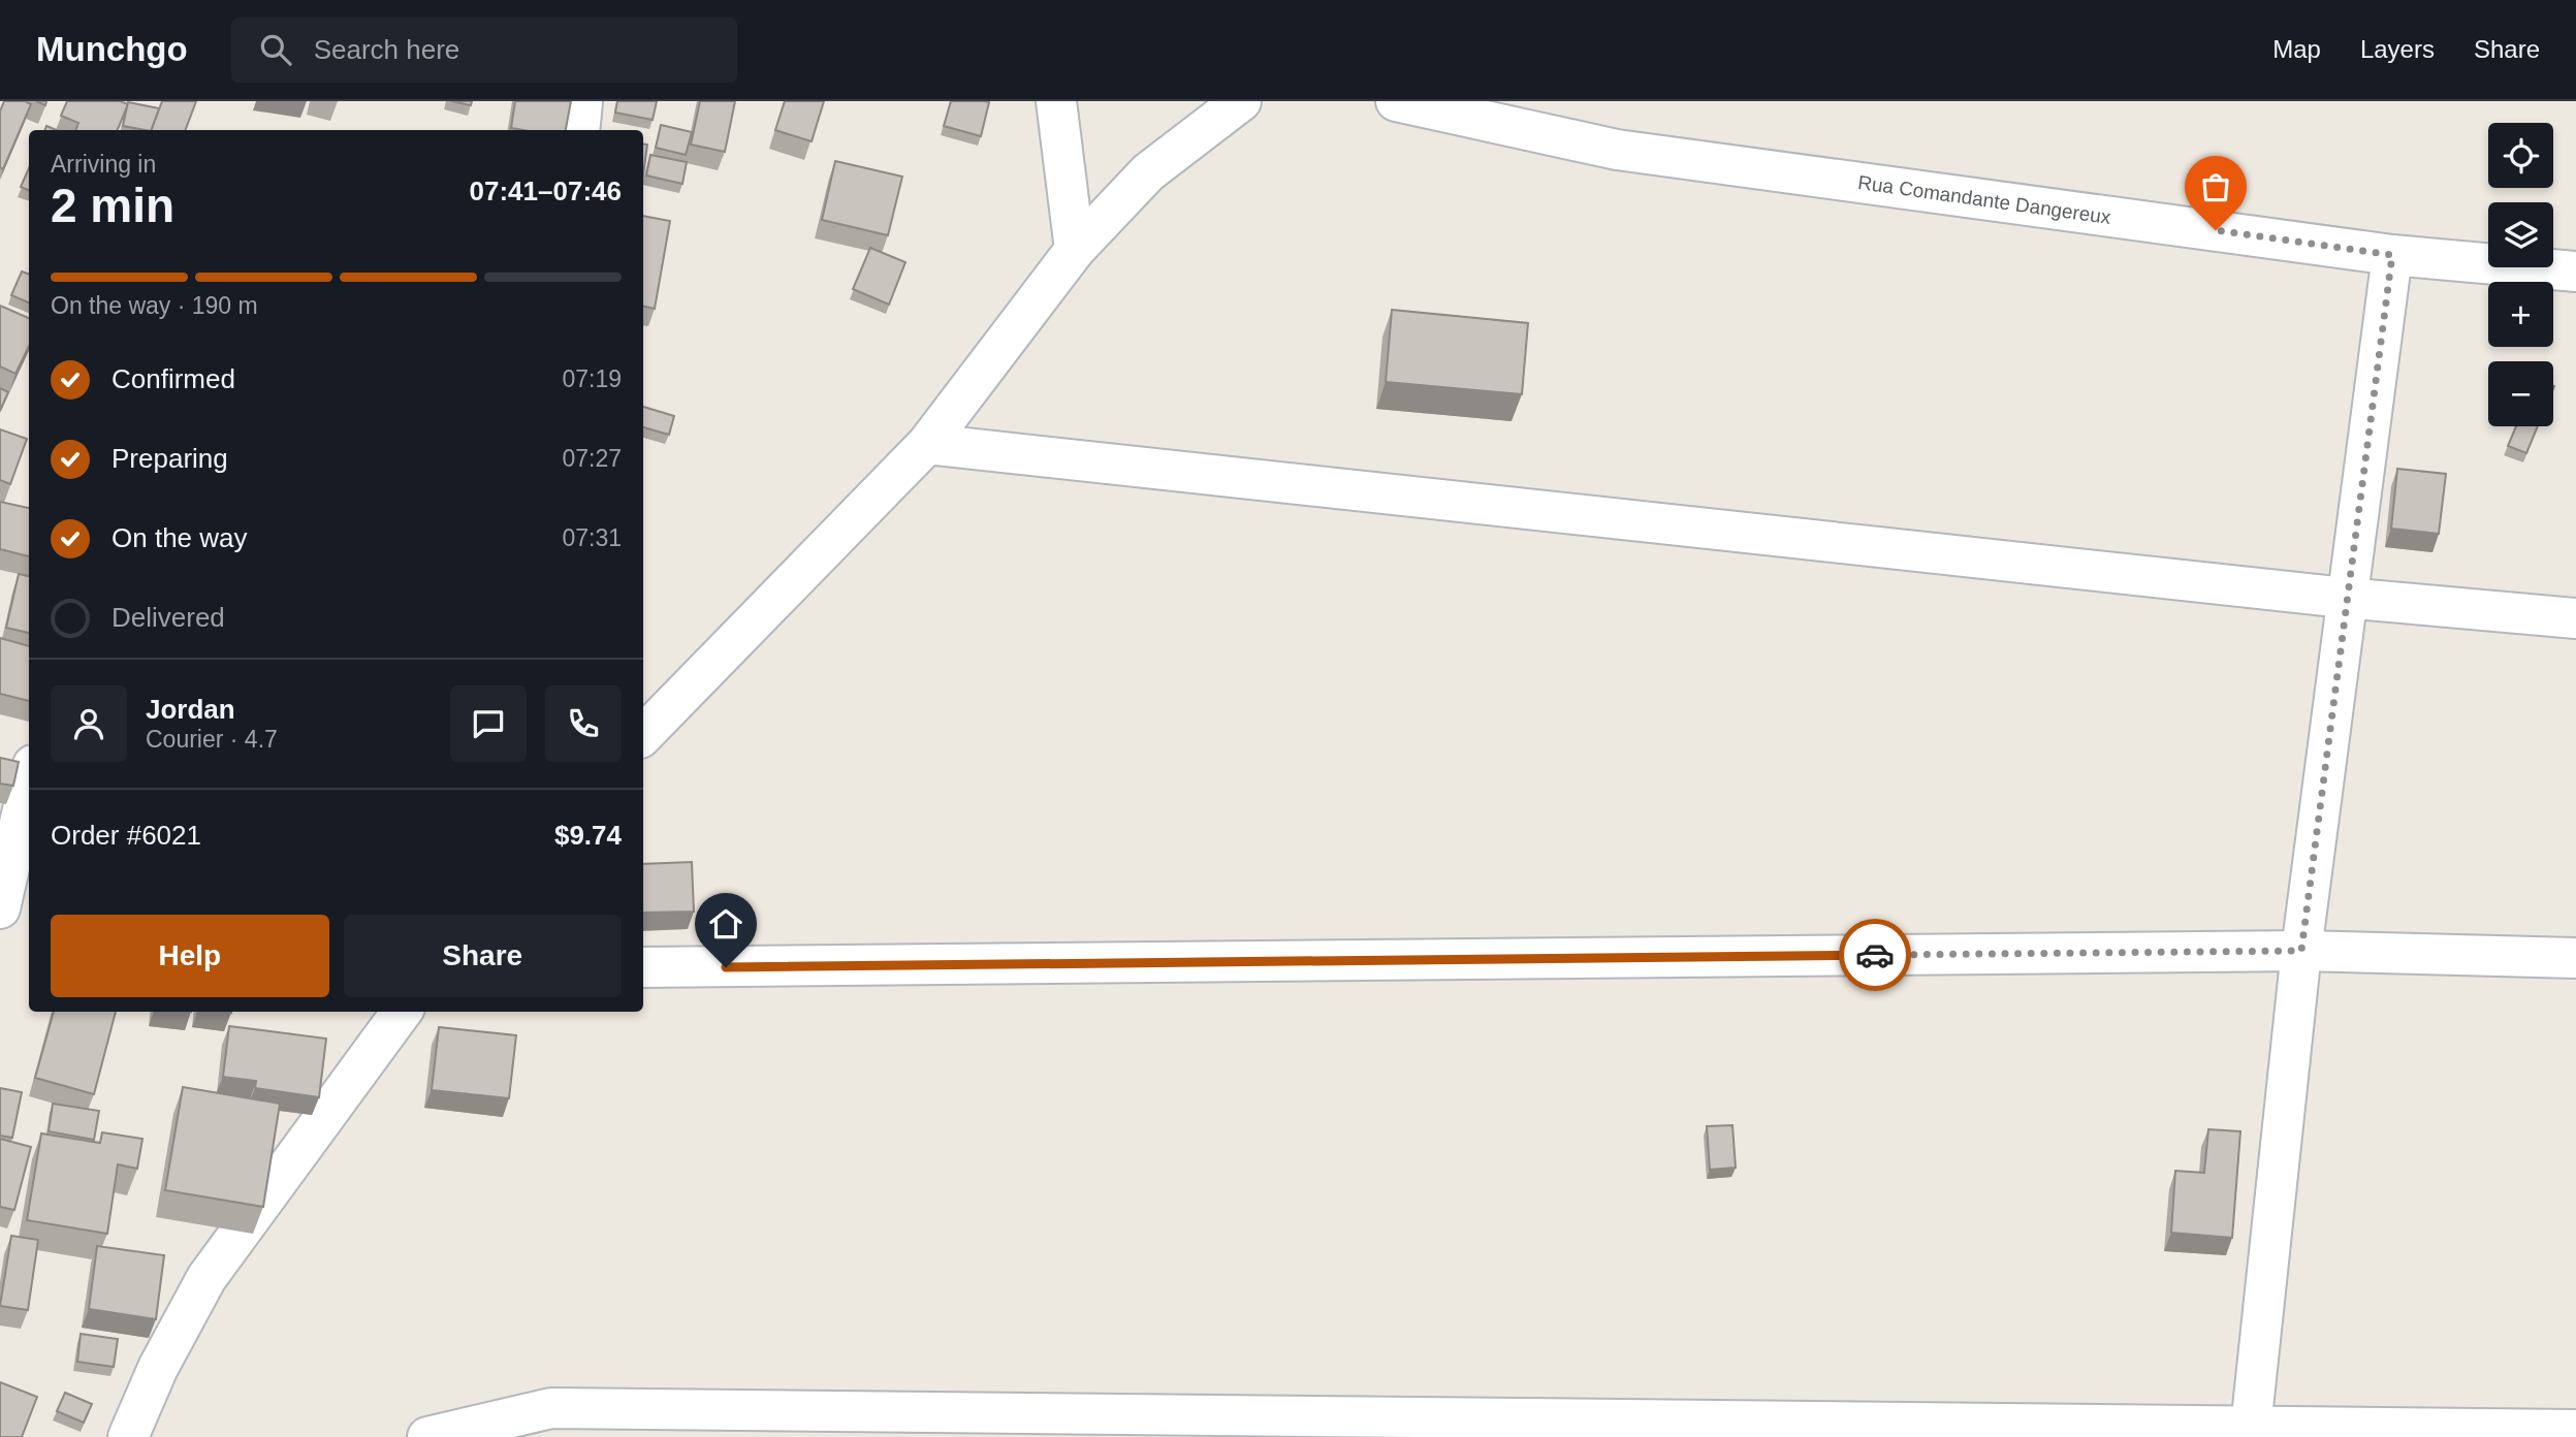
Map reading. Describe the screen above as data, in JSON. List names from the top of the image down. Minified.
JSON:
{"streets":{"street":["Rua Comandante Dangereux"]},"page":{"header":"Munchgo","search":"Search here","nav":["Map","Layers","Share"],"map_buttons":["+","−"],"heading":["2 min","Arriving in","07:41–07:46"],"panel":["Jordan","Courier · 4.7","Order #6021","$9.74"],"bar":"On the way · 190 m","list":[["Confirmed","07:19"],["Preparing","07:27"],["On the way","07:31"],"Delivered"],"buttons":["Help","Share"]}}
